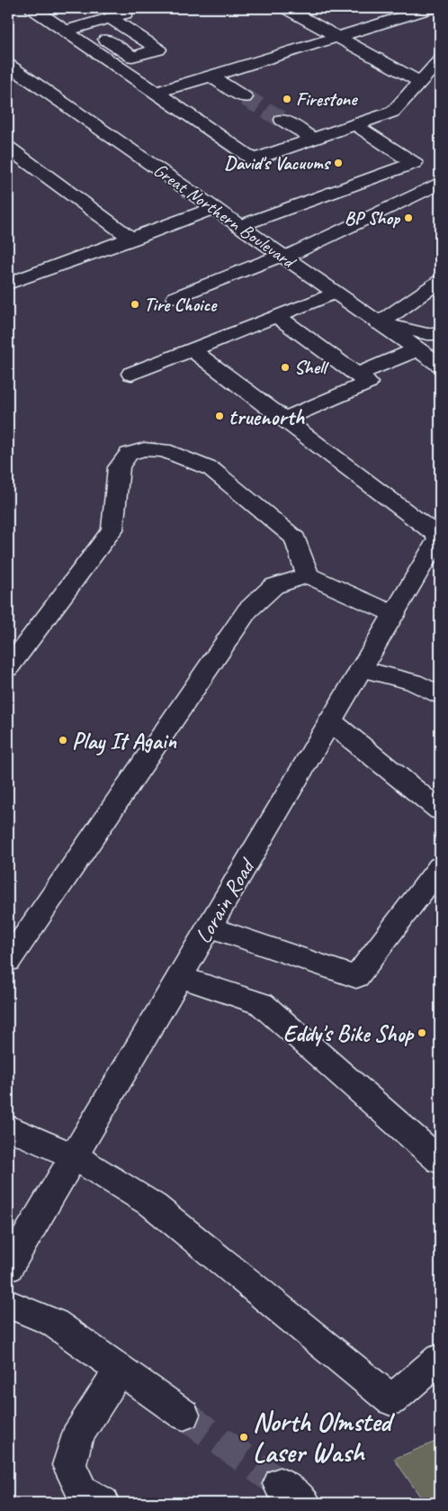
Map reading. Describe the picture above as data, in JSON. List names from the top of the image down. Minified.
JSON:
{"streets":{"main road":["Great Northern Boulevard","Lorain Road"]},"places":["Firestone","David's Vacuums","BP Shop","Tire Choice","Shell","truenorth","Play It Again","Eddy's Bike Shop","North Olmsted Laser Wash"]}
